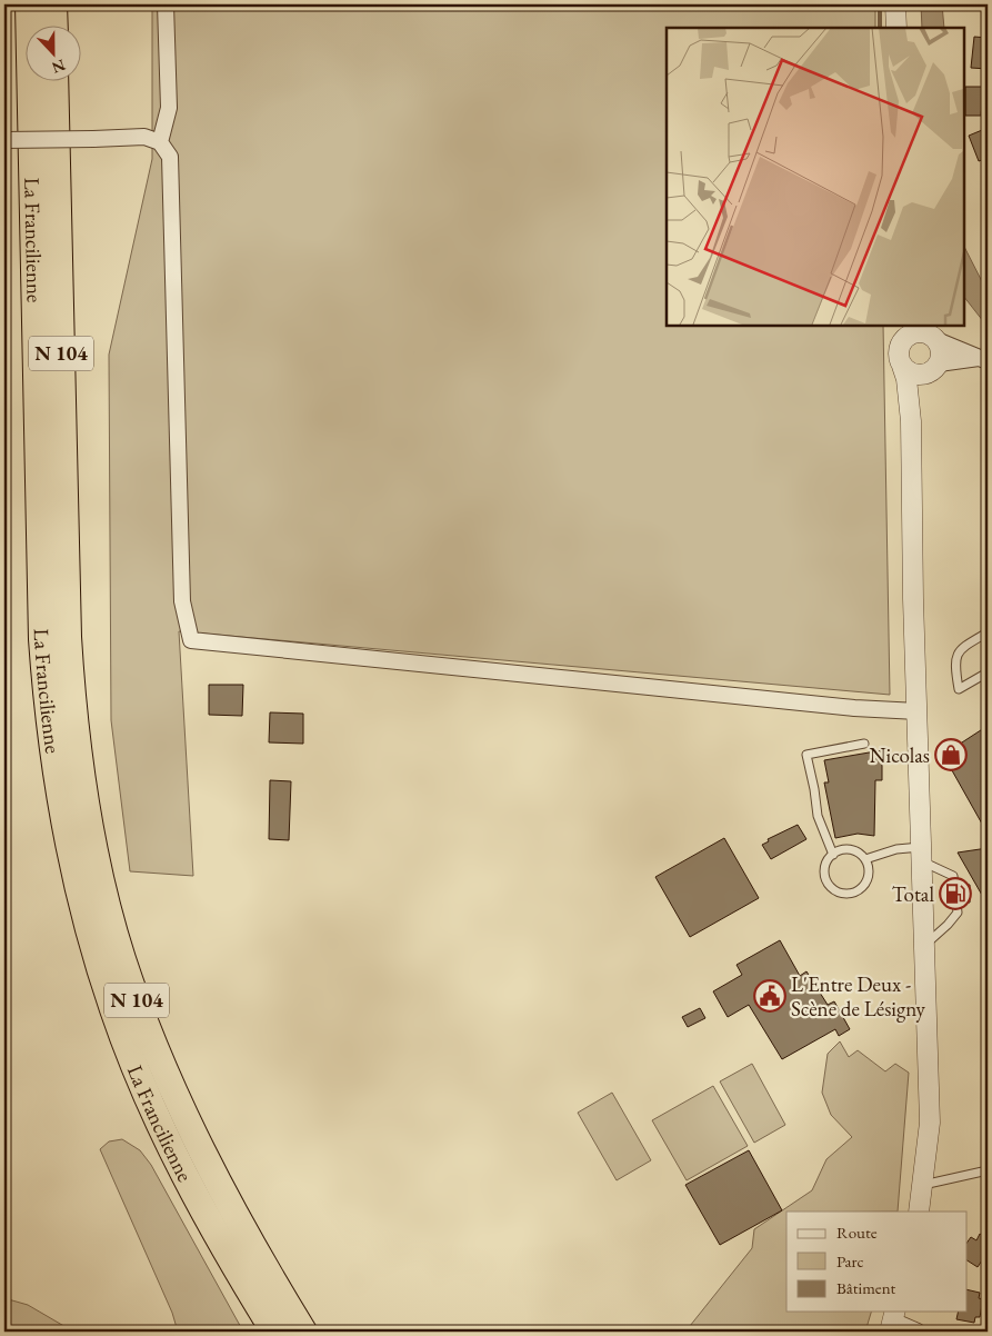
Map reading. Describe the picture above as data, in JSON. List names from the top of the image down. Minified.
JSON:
{"streets":{"highway":["La Francilienne","N 104"]},"places":{"shop":["Nicolas"],"fuel station":["Total"],"public building":["L'Entre Deux - Scène de Lésigny"]},"legend":["Route","Parc","Bâtiment"],"north":"bottom"}
